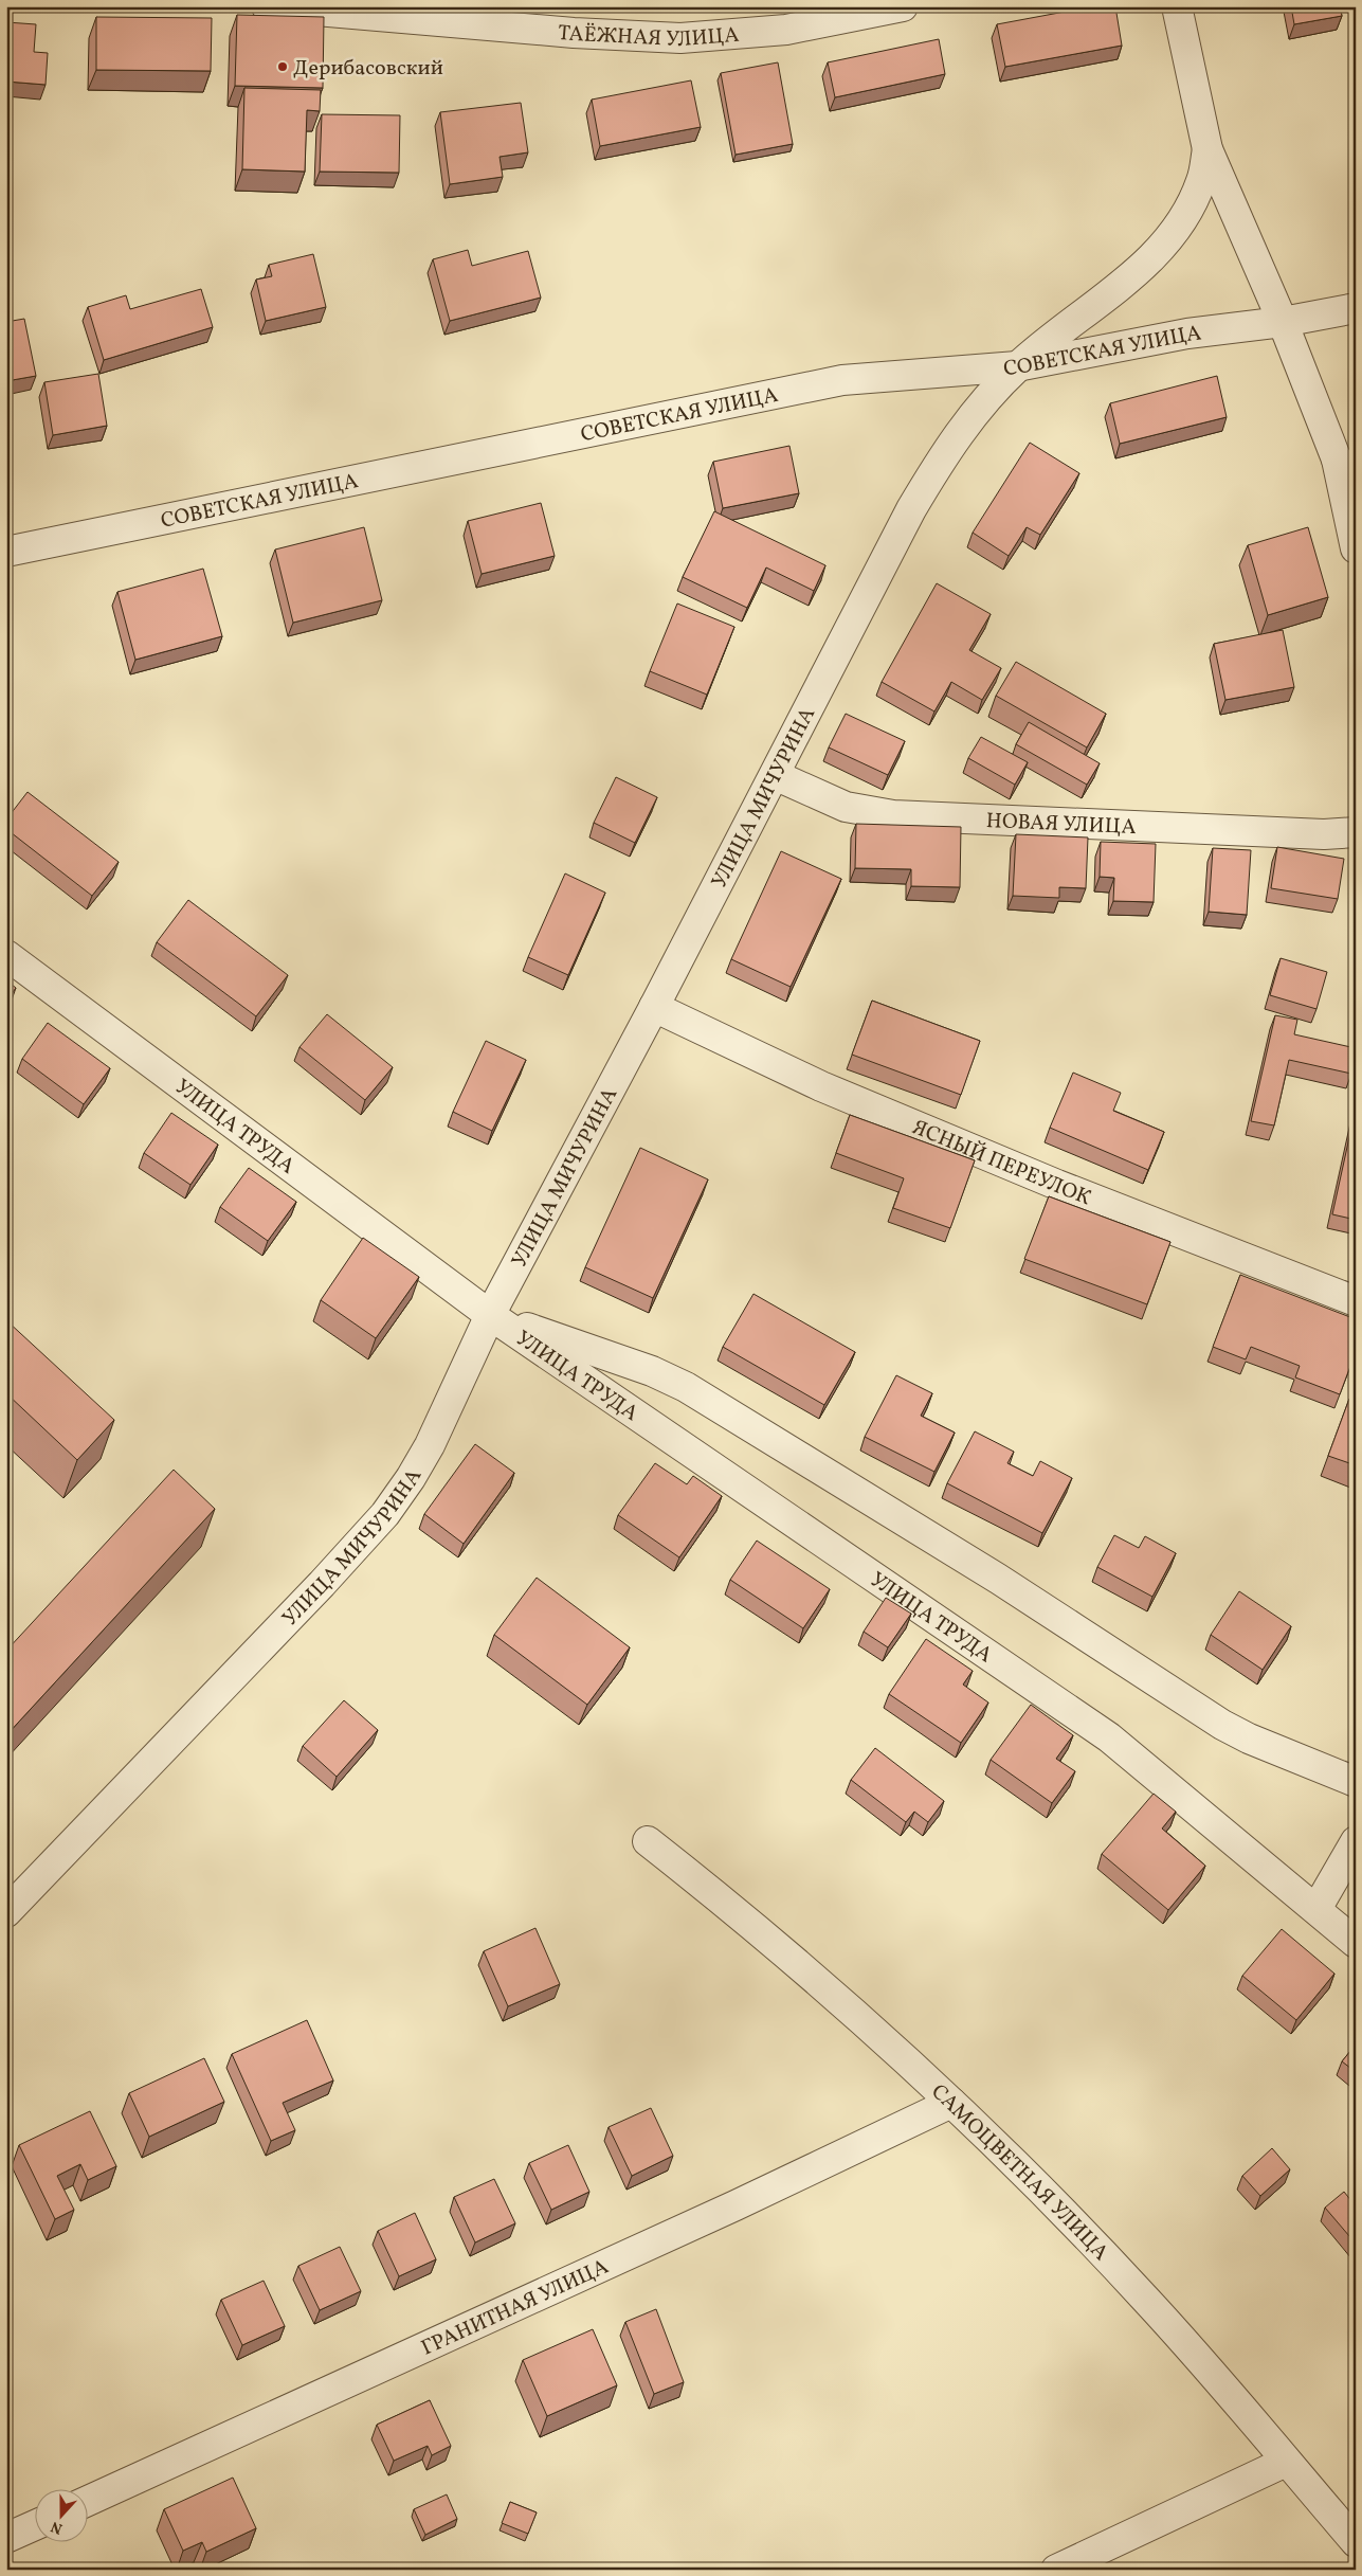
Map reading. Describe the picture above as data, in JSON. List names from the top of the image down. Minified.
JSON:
{"streets":{"street":["ТАЁЖНАЯ УЛИЦА","СОВЕТСКАЯ УЛИЦА","УЛИЦА МИЧУРИНА","НОВАЯ УЛИЦА","УЛИЦА ТРУДА","ЯСНЫЙ ПЕРЕУЛОК","САМОЦВЕТНАЯ УЛИЦА","ГРАНИТНАЯ УЛИЦА"]},"crossings":[["СОВЕТСКАЯ УЛИЦА","УЛИЦА МИЧУРИНА"],["УЛИЦА МИЧУРИНА","НОВАЯ УЛИЦА"],["УЛИЦА МИЧУРИНА","УЛИЦА ТРУДА"],["УЛИЦА МИЧУРИНА","ЯСНЫЙ ПЕРЕУЛОК"],["САМОЦВЕТНАЯ УЛИЦА","ГРАНИТНАЯ УЛИЦА"]],"places":["Дерибасовский"],"north":"bottom"}
